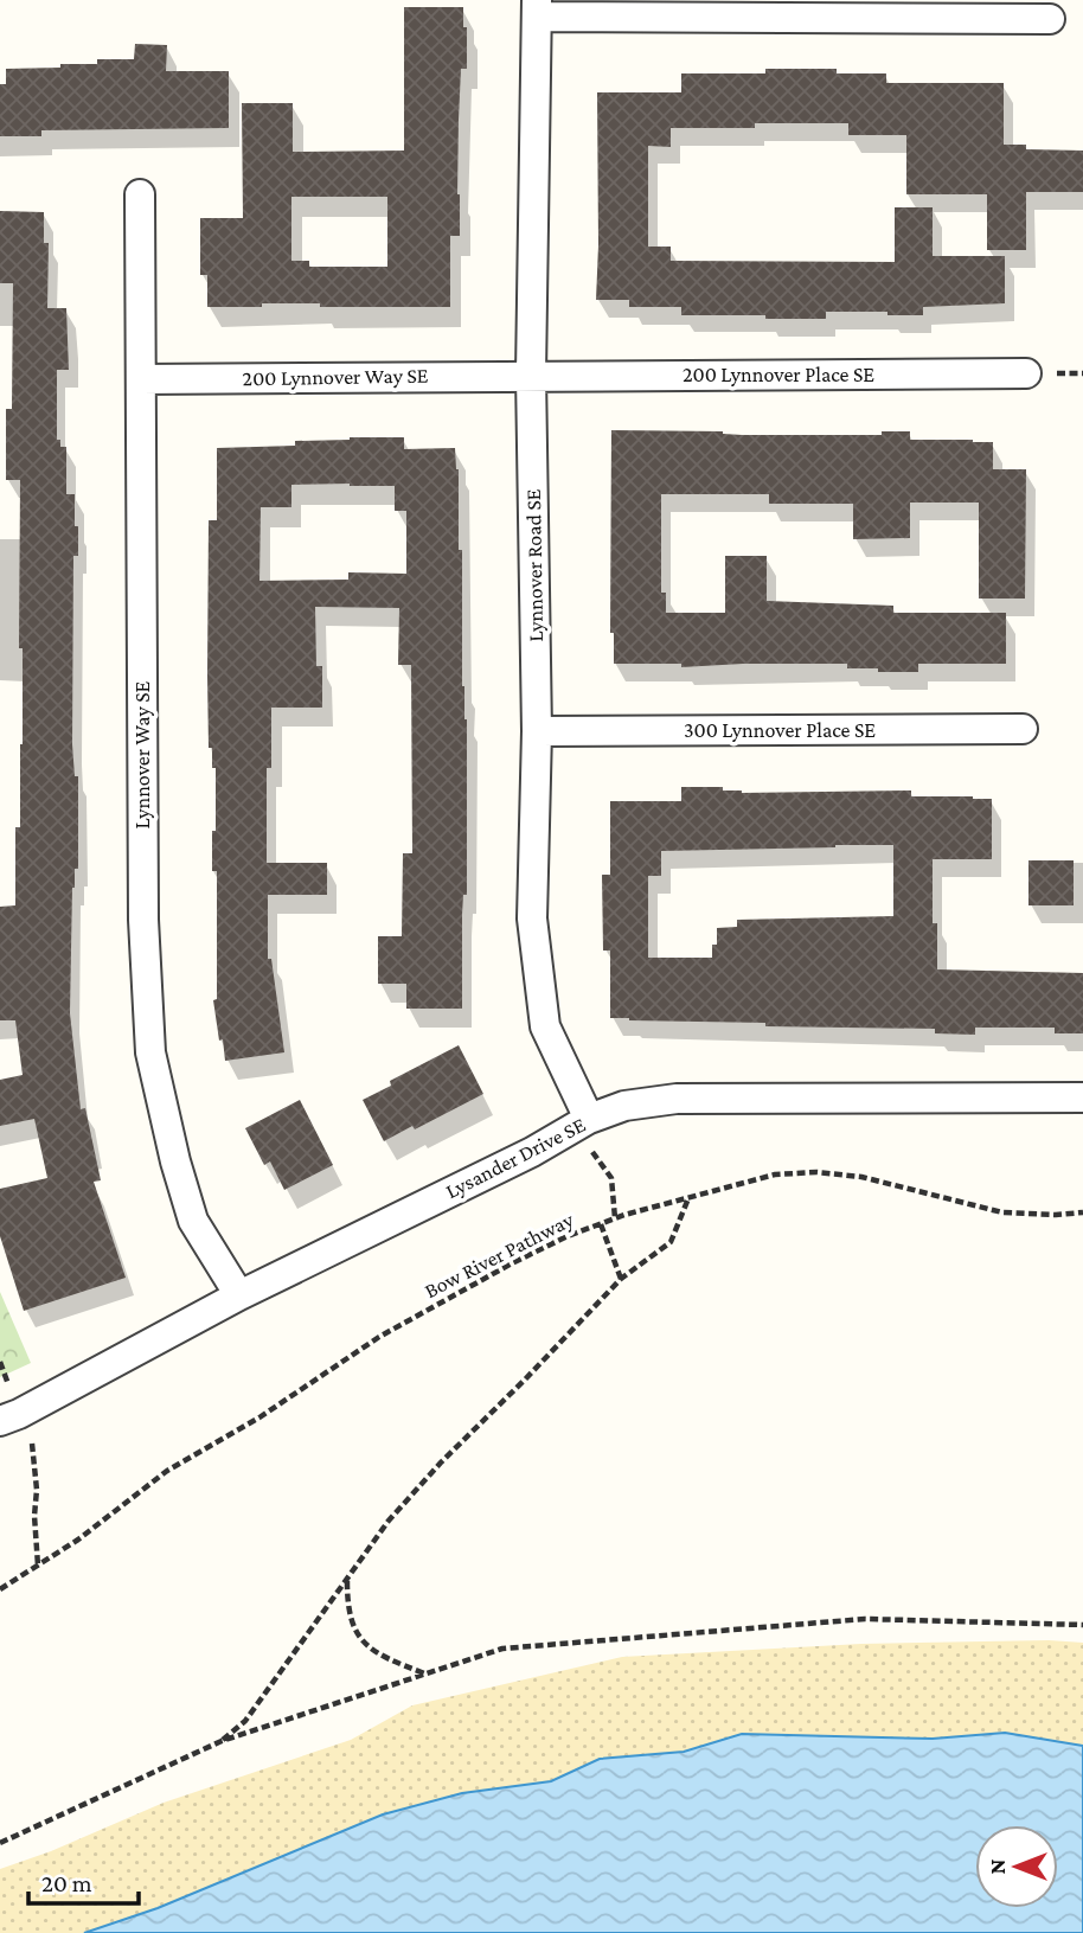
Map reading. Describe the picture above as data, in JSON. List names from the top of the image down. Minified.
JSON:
{"streets":{"street":["200 Lynnover Place SE","200 Lynnover Way SE","Lynnover Road SE","300 Lynnover Place SE","Lynnover Way SE","Lysander Drive SE"],"path":["Bow River Pathway"]},"crossings":[["200 Lynnover Place SE","200 Lynnover Way SE"],["200 Lynnover Place SE","Lynnover Road SE"],["200 Lynnover Way SE","Lynnover Road SE"],["200 Lynnover Way SE","Lynnover Way SE"],["Lynnover Road SE","300 Lynnover Place SE"],["Lynnover Road SE","Lysander Drive SE"],["Lynnover Way SE","Lysander Drive SE"]],"scale_bar":"20 m","north":"left"}
